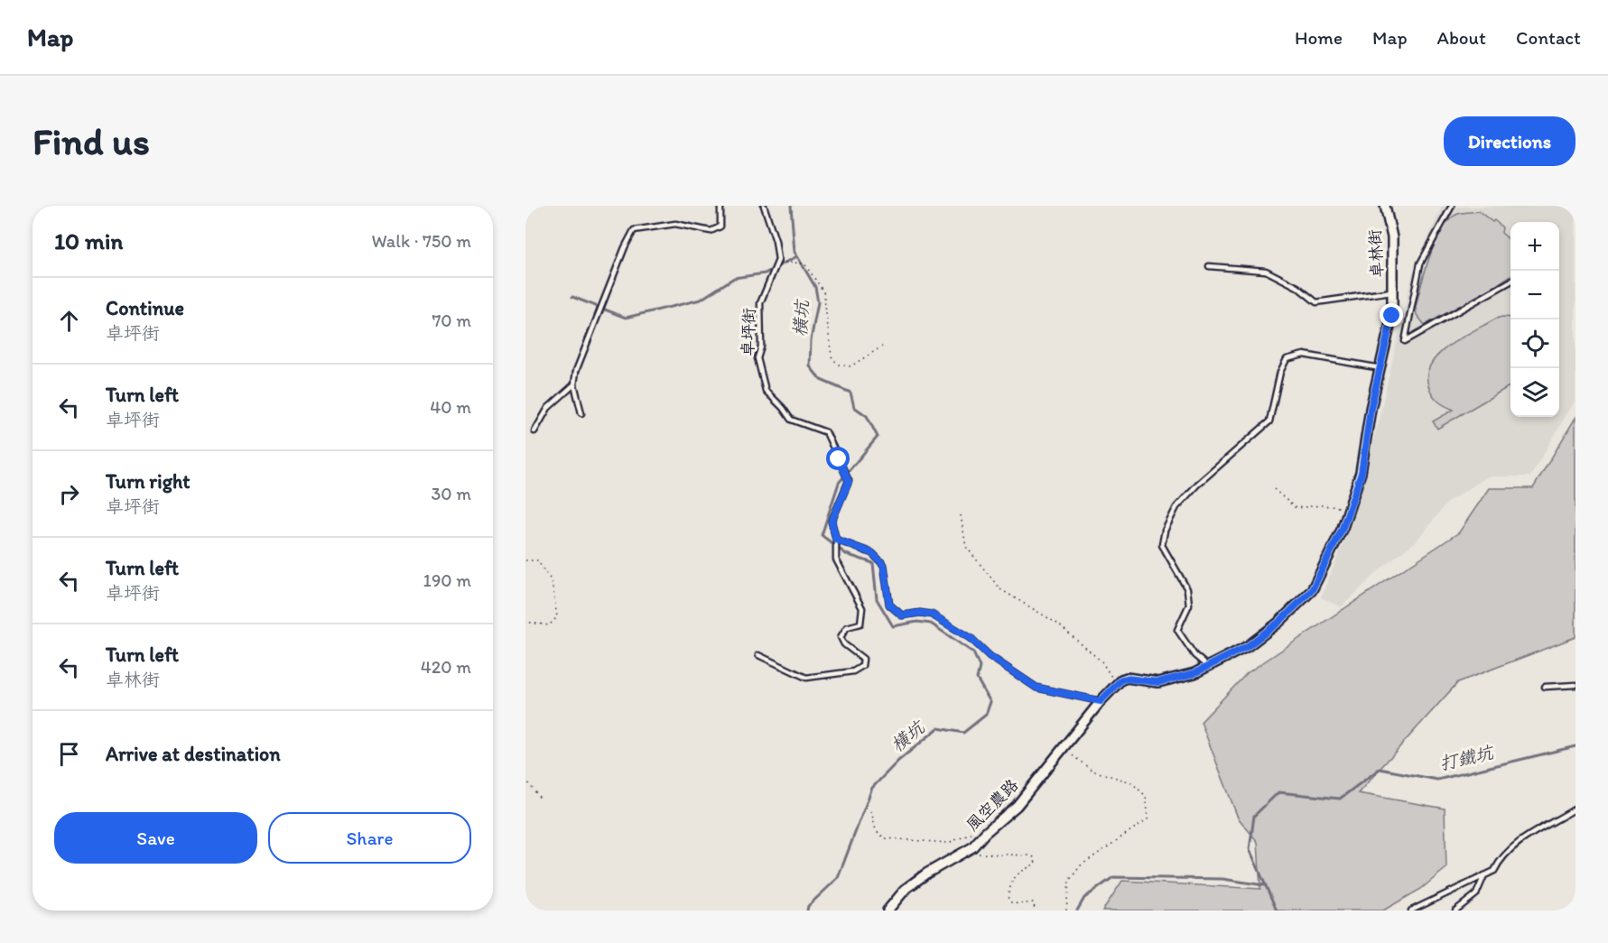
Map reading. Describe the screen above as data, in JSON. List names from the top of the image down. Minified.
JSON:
{"streets":{"street":["卓林街","風空農路"],"lane":["卓坪街"]},"water":["橫坑","打鐵坑"],"page":{"header":"Map","nav":["Home","Map","About","Contact"],"buttons":["Directions",["Save","Share"]],"title":"Find us","heading":["10 min","Walk · 750 m"],"map_buttons":["+","−"],"list":[["Continue","卓坪街","70 m"],["Turn left","卓坪街","40 m"],["Turn right","卓坪街","30 m"],["Turn left","卓坪街","190 m"],["Turn left","卓林街","420 m"],"Arrive at destination"]}}
